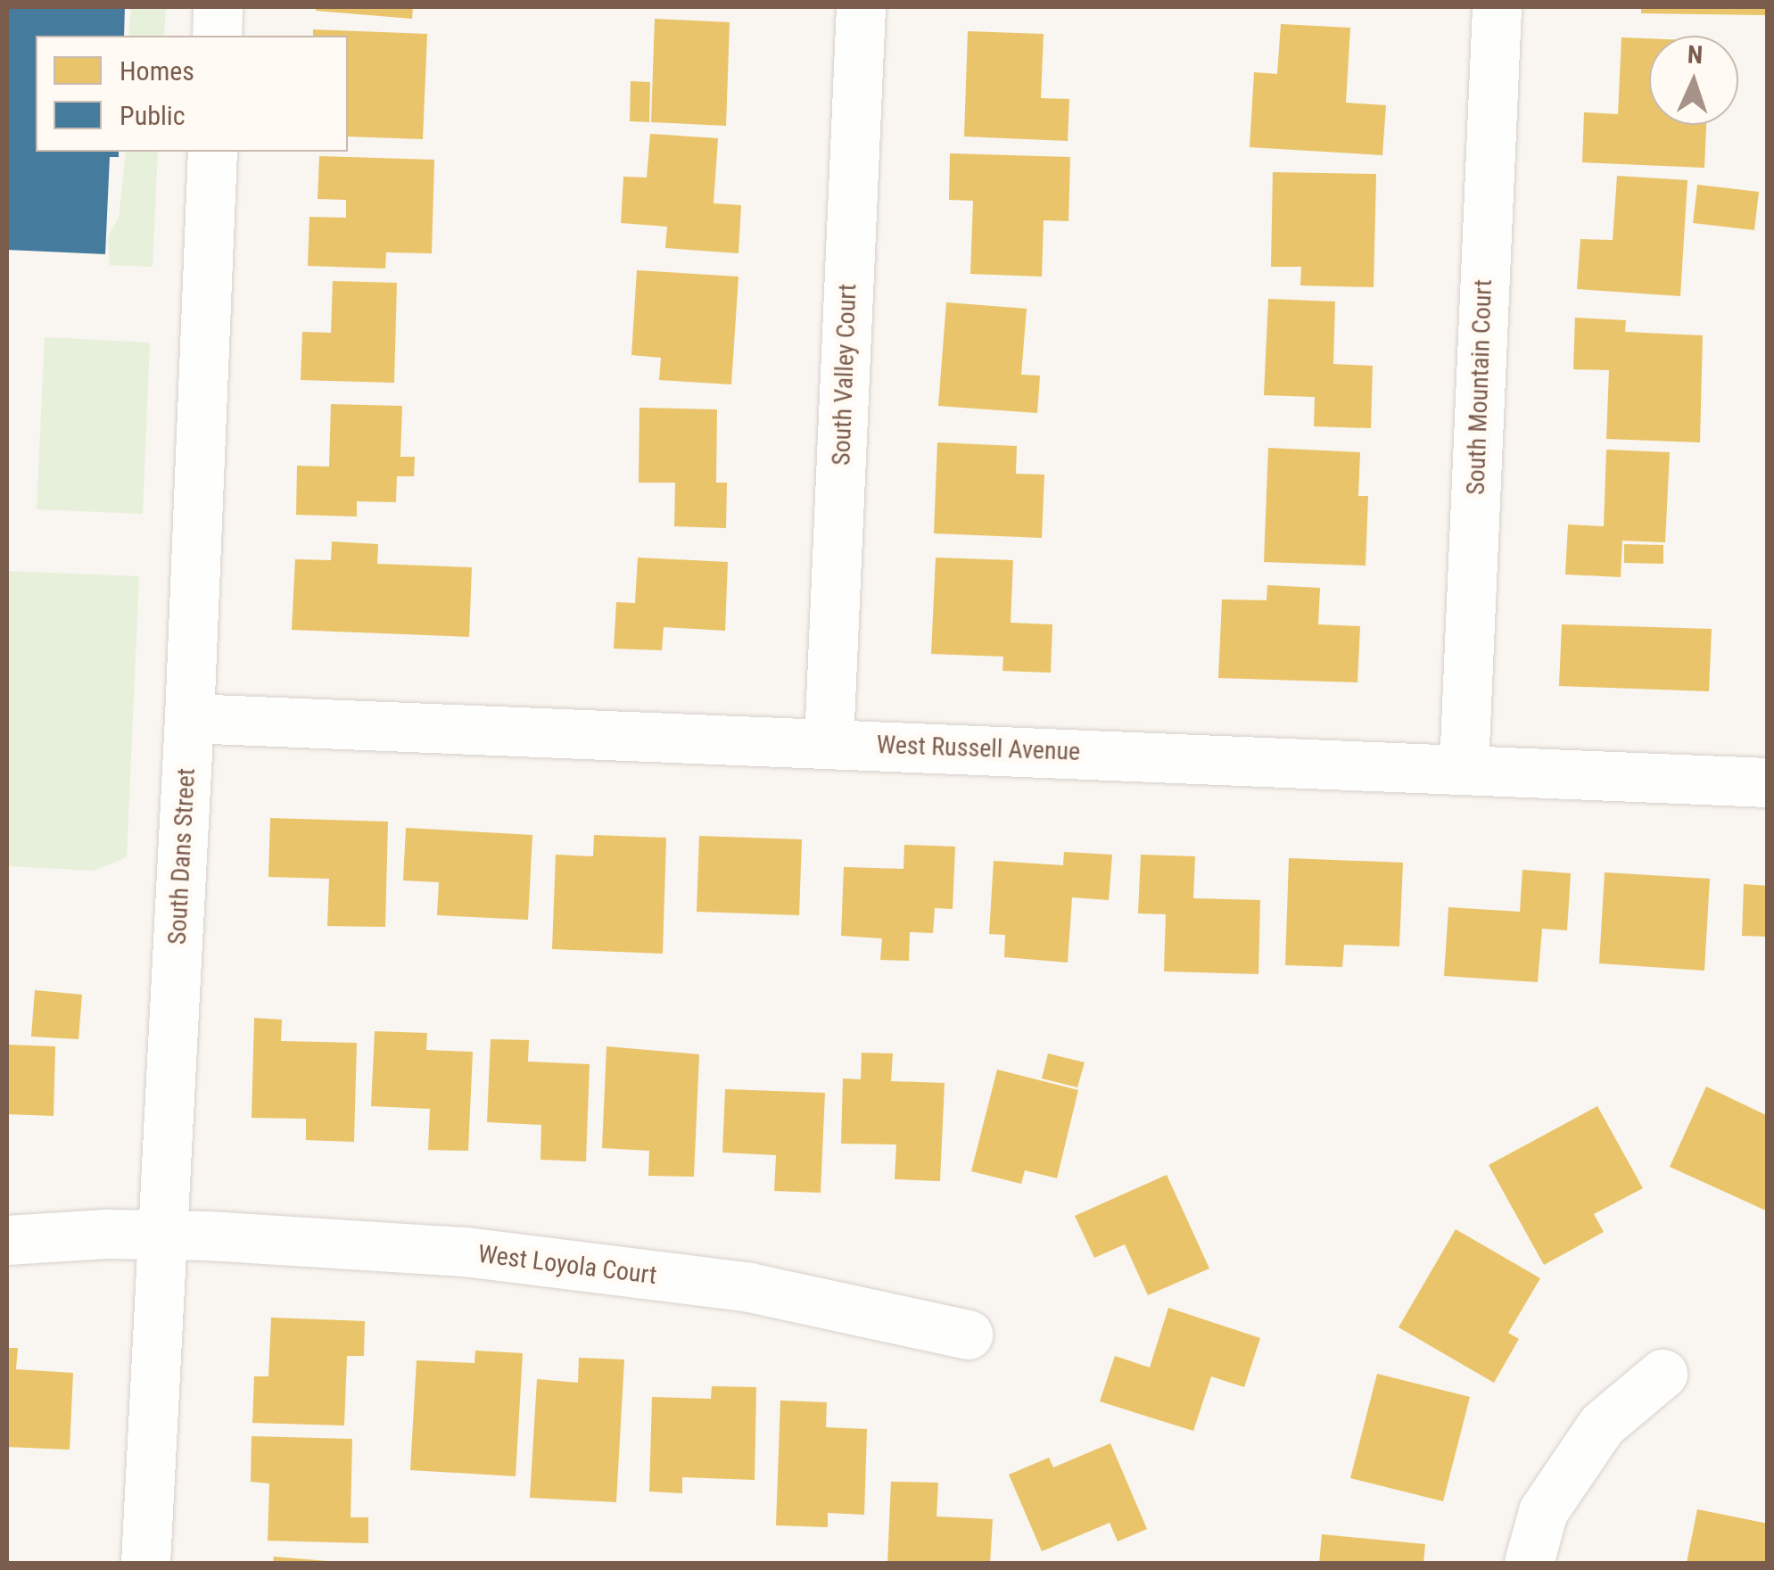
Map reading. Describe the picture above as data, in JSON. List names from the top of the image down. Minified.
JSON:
{"streets":{"street":["South Valley Court","South Mountain Court","West Russell Avenue","South Dans Street","West Loyola Court"]},"crossings":[["South Valley Court","West Russell Avenue"],["South Mountain Court","West Russell Avenue"],["West Russell Avenue","South Dans Street"],["South Dans Street","West Loyola Court"]],"legend":["Homes","Public"],"north":"top"}
